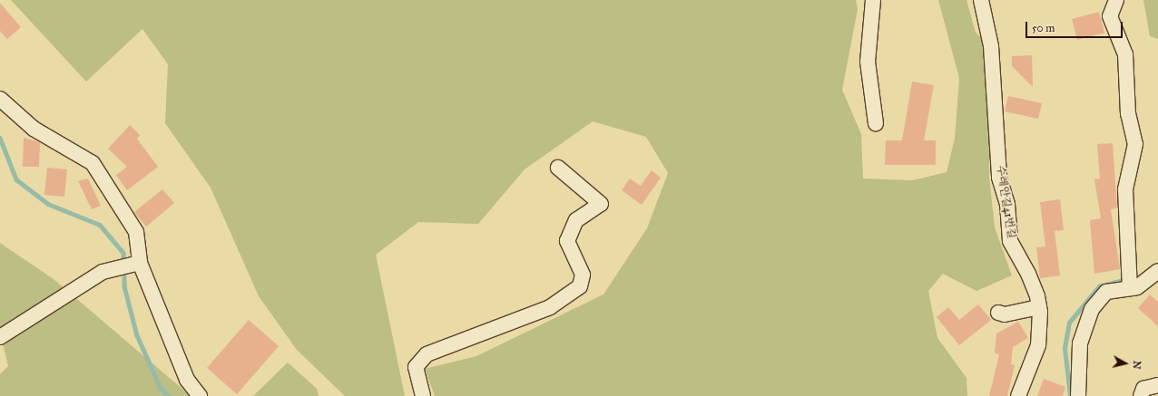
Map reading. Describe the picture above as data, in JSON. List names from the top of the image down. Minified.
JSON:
{"streets":{"lane":["수레안길41번길"]},"scale_bar":"50 m","north":"right"}
